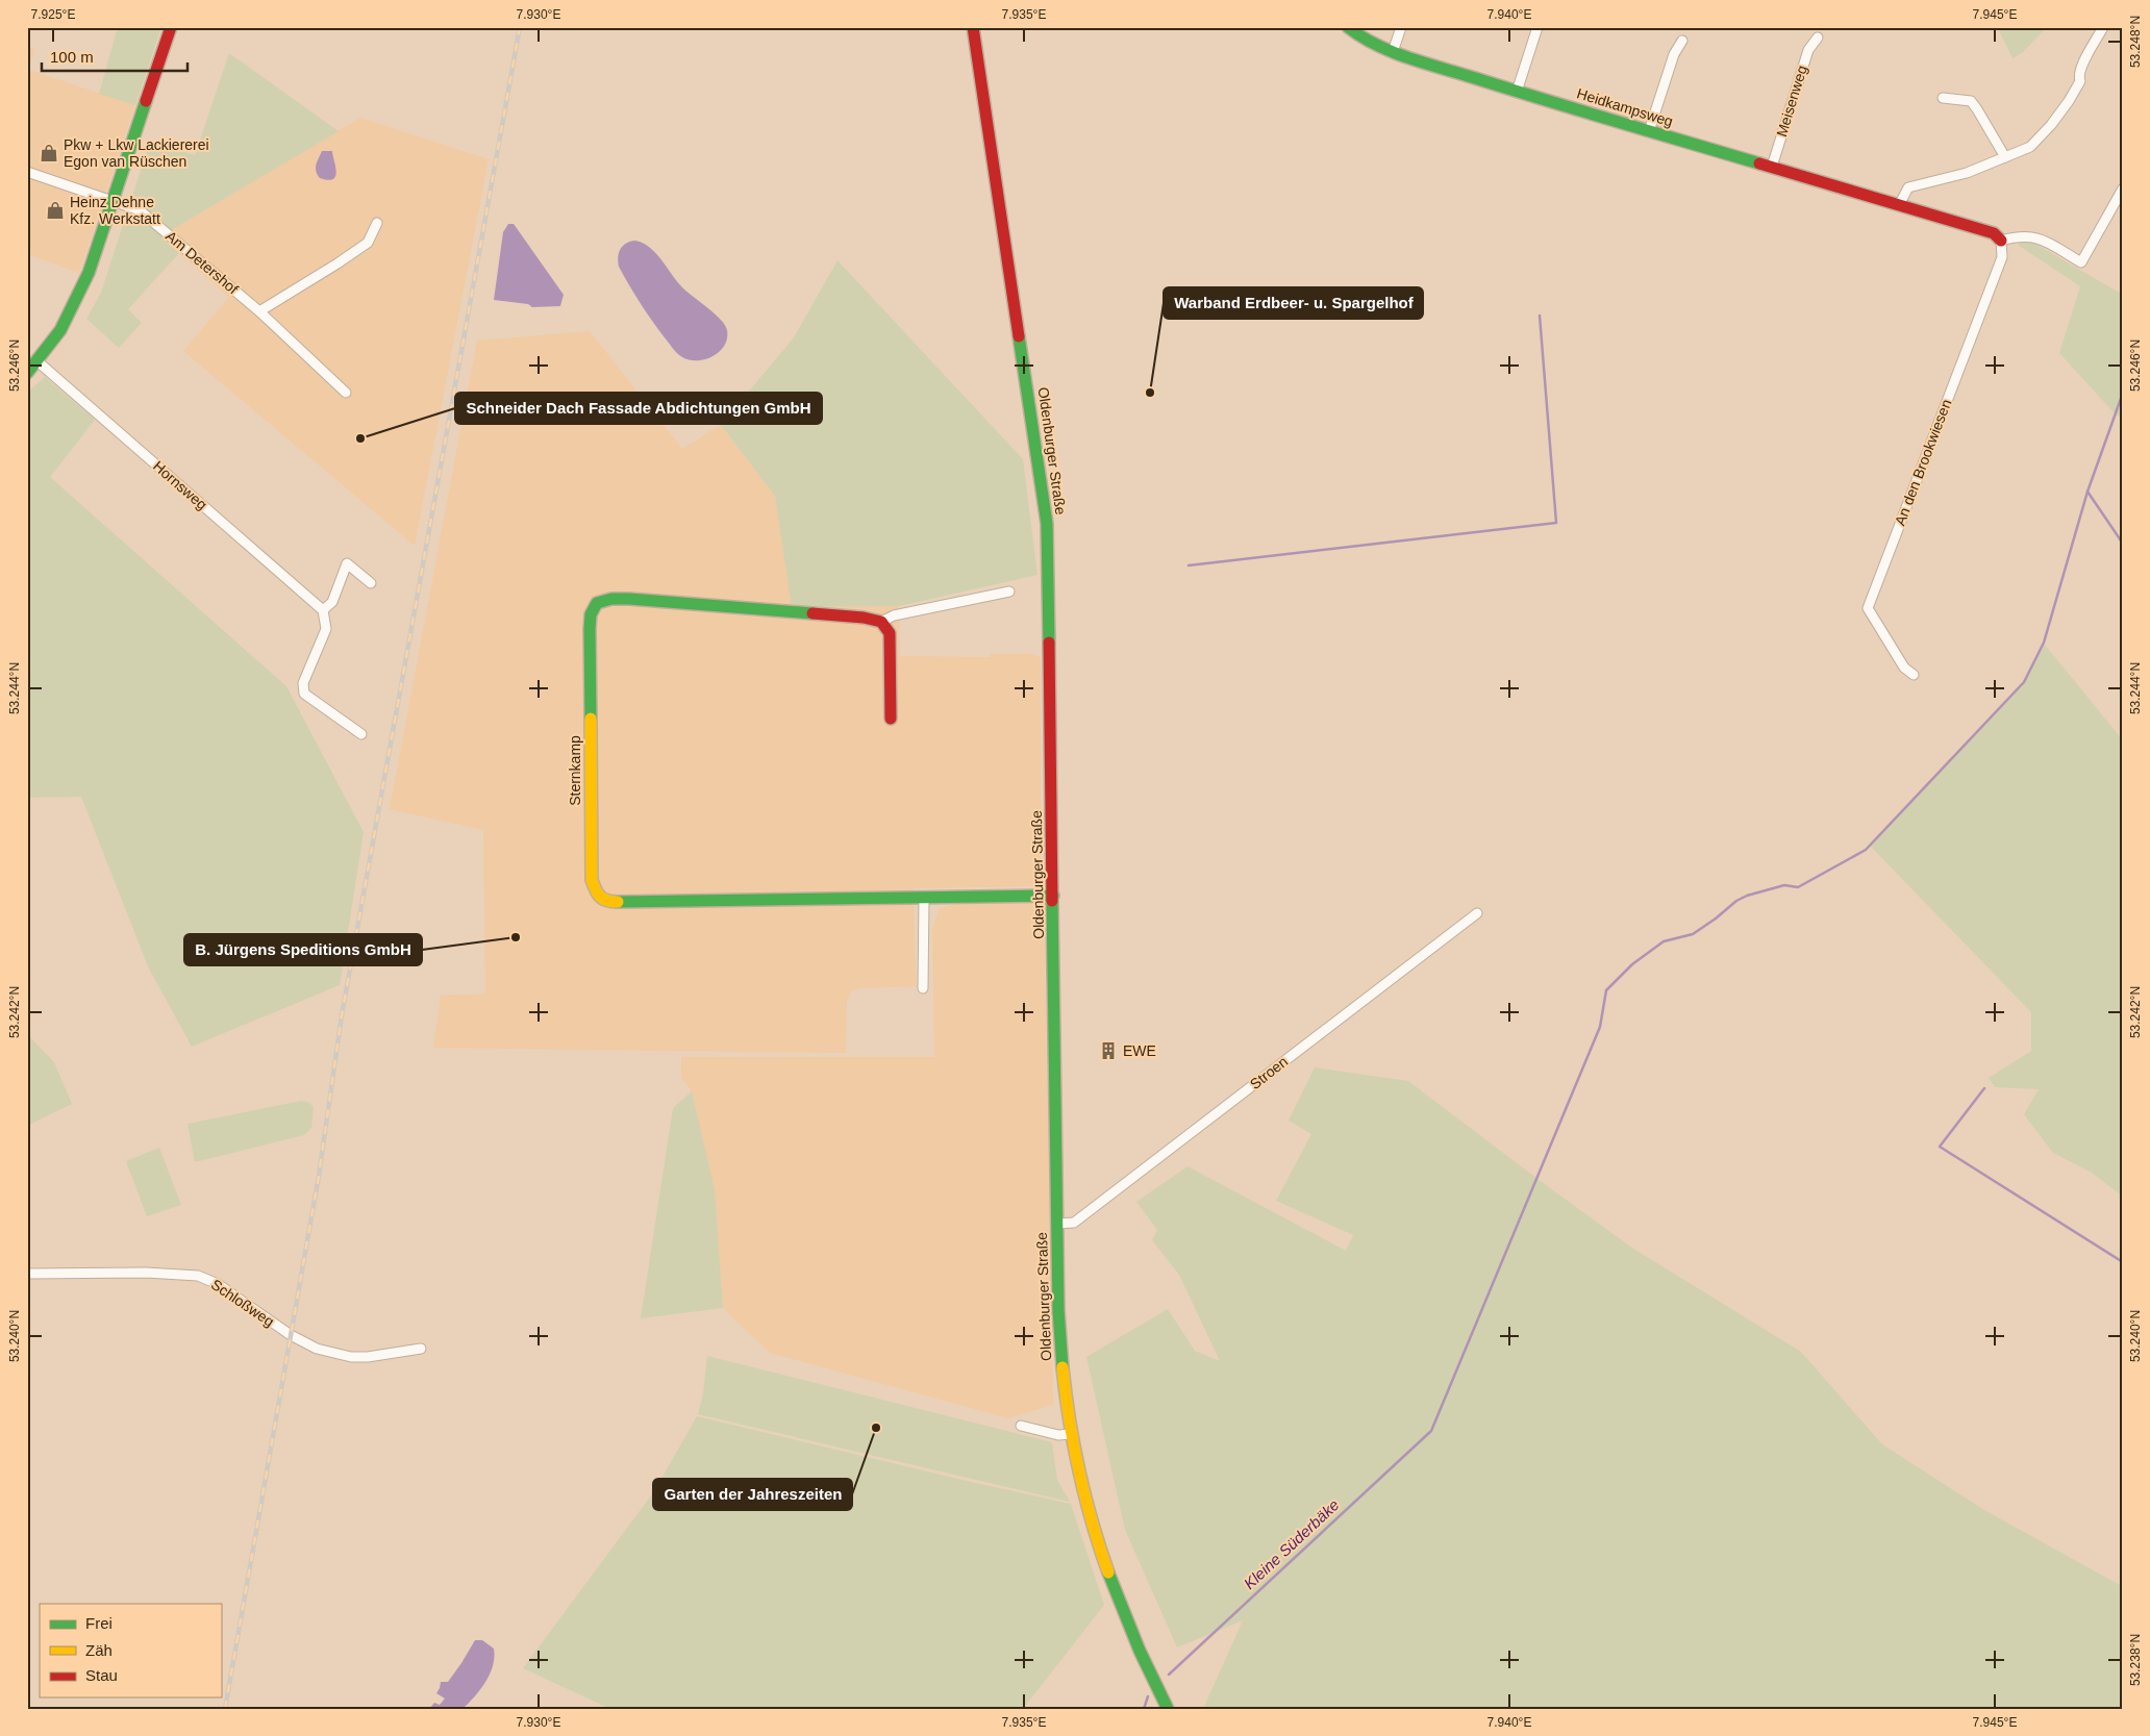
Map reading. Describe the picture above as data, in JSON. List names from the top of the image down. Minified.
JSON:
{"streets":{"main road":["Heidkampsweg","Oldenburger Straße","Sternkamp"],"street":["Meisenweg","Am Detershof","An den Brookwiesen","Hornsweg","Stroen","Schloßweg"]},"crossings":[["Meisenweg","Heidkampsweg"],["Heidkampsweg","An den Brookwiesen"],["Oldenburger Straße","Sternkamp"],["Oldenburger Straße","Stroen"]],"water":["Kleine Süderbäke"],"places":{"shop":["Pkw + Lkw Lackiererei Egon van Rüschen","Heinz Dehne Kfz. Werkstatt"],"other":["Warband Erdbeer- u. Spargelhof","Schneider Dach Fassade Abdichtungen GmbH","B. Jürgens Speditions GmbH","Garten der Jahreszeiten"],"building":["EWE"]},"legend":["Frei","Zäh","Stau"],"scale_bar":"100 m","coordinates":["7.925°E","7.930°E","7.935°E","7.940°E","7.945°E","53.248°N","53.246°N","53.244°N","53.242°N","53.240°N","53.238°N"]}
